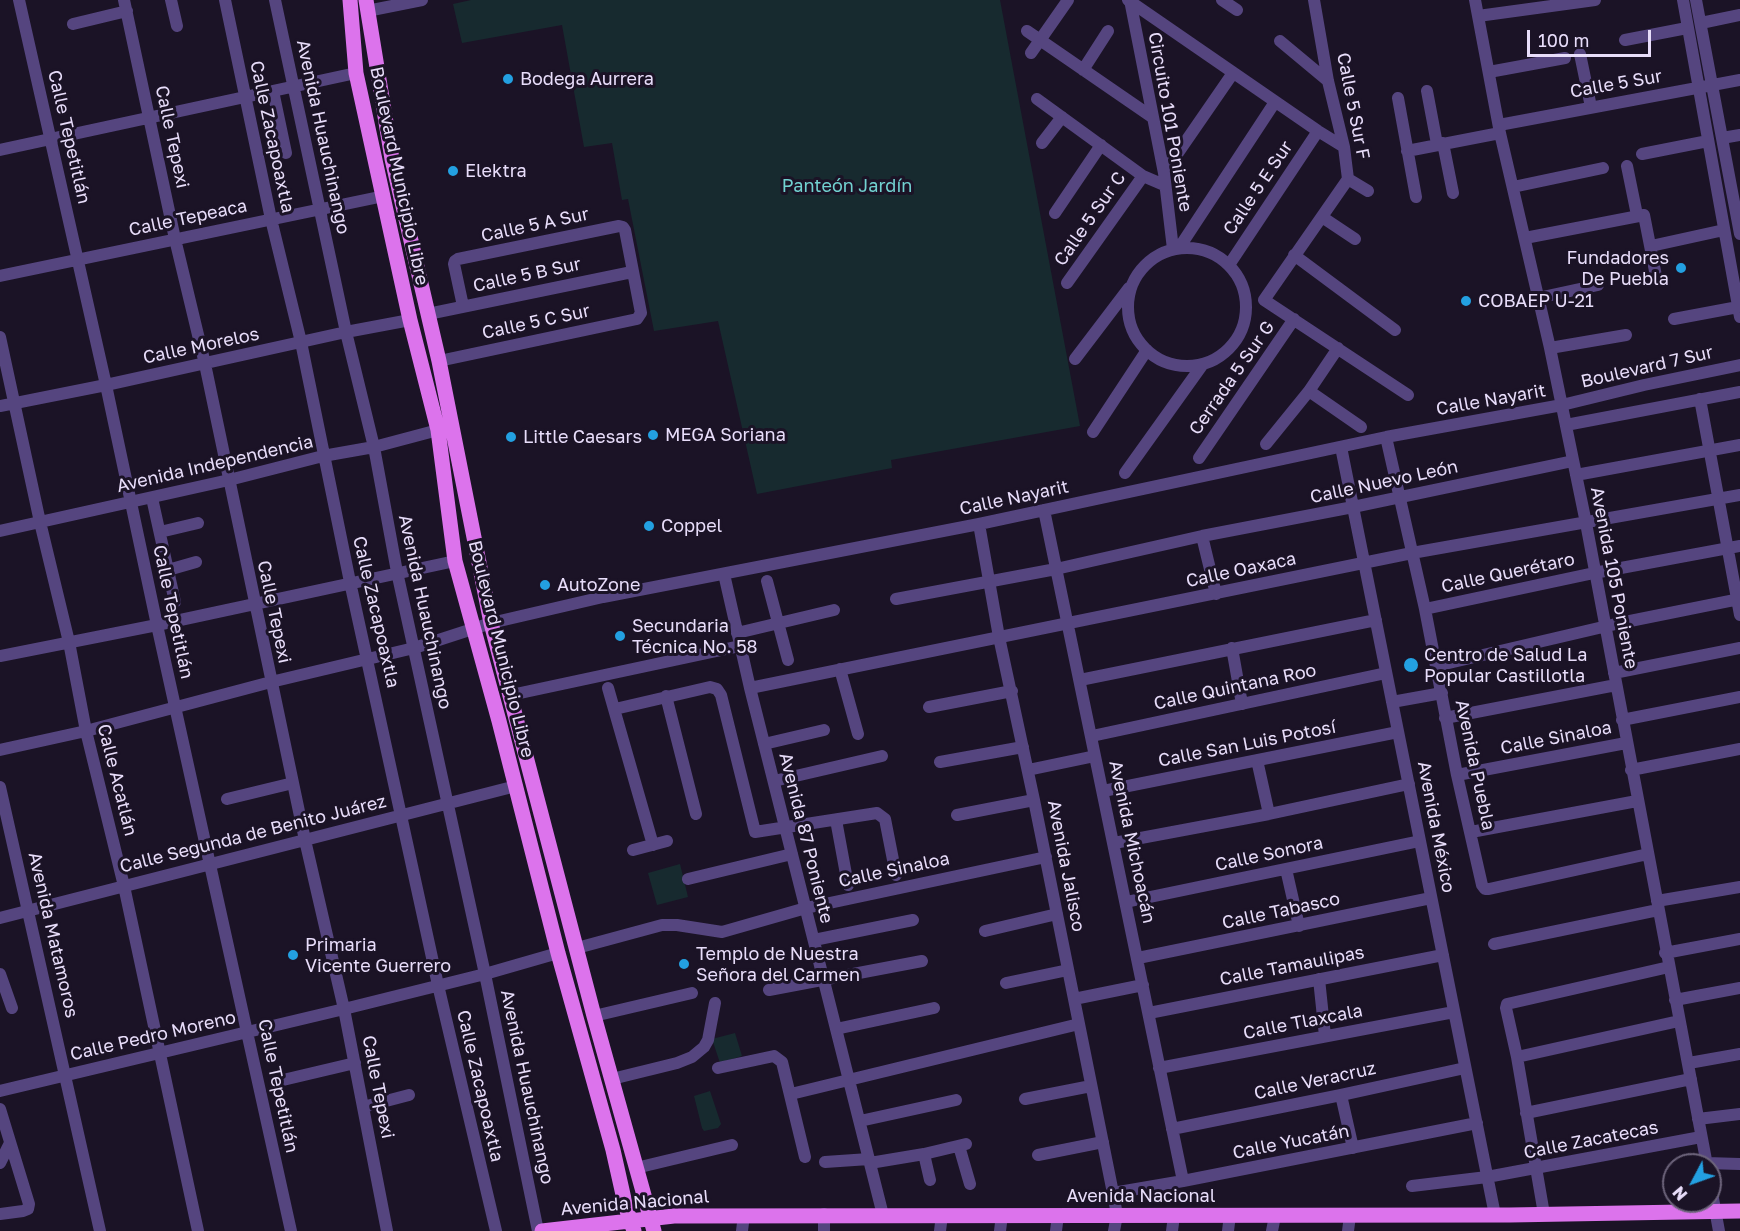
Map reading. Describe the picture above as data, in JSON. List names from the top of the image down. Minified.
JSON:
{"streets":{"main road":["Boulevard Municipio Libre","Avenida Nacional"],"street":["Calle 5 Sur","Calle 5 Sur F","Circuito 101 Poniente","Calle Tepetitlán","Calle Tepexi","Calle Zacapoaxtla","Avenida Huauchinango","Calle 5 E Sur","Calle Tepeaca","Calle 5 Sur C","Calle 5 A Sur","Calle 5 B Sur","Calle 5 C Sur","Calle Morelos","Boulevard 7 Sur","Cerrada 5 Sur G","Calle Nayarit","Avenida Independencia","Calle Nuevo León","Calle Oaxaca","Calle Querétaro","Avenida 105 Poniente","Calle Quintana Roo","Calle Sinaloa","Calle San Luis Potosí","Avenida Puebla","Calle Acatlán","Avenida México","Calle Segunda de Benito Juárez","Avenida 87 Poniente","Avenida Michoacán","Calle Sonora","Avenida Jalisco","Calle Tabasco","Avenida Matamoros","Calle Tamaulipas","Calle Tlaxcala","Calle Pedro Moreno","Calle Veracruz","Calle Zacatecas","Calle Yucatán"]},"crossings":[["Calle 5 Sur","Avenida 105 Poniente"],["Calle 5 Sur F","Circuito 101 Poniente"],["Circuito 101 Poniente","Calle 5 E Sur"],["Calle Tepetitlán","Calle Tepeaca"],["Calle Tepetitlán","Calle Morelos"],["Calle Tepetitlán","Calle Nayarit"],["Calle Tepetitlán","Avenida Independencia"],["Calle Tepetitlán","Calle Segunda de Benito Juárez"],["Calle Tepetitlán","Calle Pedro Moreno"],["Calle Tepexi","Calle Tepeaca"],["Calle Tepexi","Calle Morelos"],["Calle Tepexi","Calle Nayarit"],["Calle Tepexi","Avenida Independencia"],["Calle Tepexi","Calle Segunda de Benito Juárez"],["Calle Tepexi","Calle Pedro Moreno"],["Calle Zacapoaxtla","Calle Tepeaca"],["Calle Zacapoaxtla","Calle Morelos"],["Calle Zacapoaxtla","Calle Nayarit"],["Calle Zacapoaxtla","Avenida Independencia"],["Calle Zacapoaxtla","Calle Segunda de Benito Juárez"],["Calle Zacapoaxtla","Calle Pedro Moreno"],["Avenida Huauchinango","Calle Tepeaca"],["Avenida Huauchinango","Calle Morelos"],["Avenida Huauchinango","Calle Nayarit"],["Avenida Huauchinango","Avenida Independencia"],["Avenida Huauchinango","Calle Segunda de Benito Juárez"],["Avenida Huauchinango","Calle Pedro Moreno"],["Avenida Huauchinango","Avenida Nacional"],["Boulevard Municipio Libre","Calle Tepeaca"],["Boulevard Municipio Libre","Calle 5 B Sur"],["Boulevard Municipio Libre","Calle 5 C Sur"],["Boulevard Municipio Libre","Calle Morelos"],["Boulevard Municipio Libre","Calle Nayarit"],["Boulevard Municipio Libre","Avenida Independencia"],["Boulevard Municipio Libre","Calle Sinaloa"],["Boulevard Municipio Libre","Calle Segunda de Benito Juárez"],["Boulevard Municipio Libre","Calle Pedro Moreno"],["Boulevard Municipio Libre","Avenida Nacional"],["Calle 5 A Sur","Calle 5 B Sur"],["Calle 5 A Sur","Calle 5 C Sur"],["Calle 5 B Sur","Calle 5 C Sur"],["Calle Morelos","Calle Acatlán"],["Boulevard 7 Sur","Calle Nayarit"],["Boulevard 7 Sur","Avenida 105 Poniente"],["Calle Nayarit","Avenida 105 Poniente"],["Calle Nayarit","Avenida Puebla"],["Calle Nayarit","Calle Acatlán"],["Calle Nayarit","Avenida México"],["Calle Nayarit","Avenida 87 Poniente"],["Calle Nayarit","Avenida Michoacán"],["Calle Nayarit","Avenida Jalisco"],["Avenida Independencia","Calle Acatlán"],["Calle Nuevo León","Avenida 105 Poniente"],["Calle Nuevo León","Avenida Puebla"],["Calle Nuevo León","Avenida México"],["Calle Nuevo León","Avenida Michoacán"],["Calle Nuevo León","Avenida Jalisco"],["Calle Oaxaca","Avenida 105 Poniente"],["Calle Oaxaca","Avenida Puebla"],["Calle Oaxaca","Avenida México"],["Calle Oaxaca","Avenida 87 Poniente"],["Calle Oaxaca","Avenida Michoacán"],["Calle Oaxaca","Avenida Jalisco"],["Calle Querétaro","Avenida 105 Poniente"],["Calle Querétaro","Avenida Puebla"],["Avenida 105 Poniente","Calle Sinaloa"],["Avenida 105 Poniente","Avenida Puebla"],["Avenida 105 Poniente","Calle Zacatecas"],["Calle Quintana Roo","Avenida México"],["Calle Quintana Roo","Avenida Michoacán"],["Calle Sinaloa","Avenida Puebla"],["Calle Sinaloa","Avenida 87 Poniente"],["Calle Sinaloa","Avenida Jalisco"],["Calle San Luis Potosí","Avenida México"],["Calle San Luis Potosí","Avenida Michoacán"],["Calle Acatlán","Calle Segunda de Benito Juárez"],["Calle Acatlán","Calle Pedro Moreno"],["Avenida México","Calle Sonora"],["Avenida México","Calle Tabasco"],["Avenida México","Calle Tamaulipas"],["Avenida México","Calle Tlaxcala"],["Avenida México","Calle Veracruz"],["Avenida México","Calle Zacatecas"],["Avenida México","Calle Yucatán"],["Avenida México","Avenida Nacional"],["Calle Segunda de Benito Juárez","Avenida Matamoros"],["Avenida 87 Poniente","Avenida Nacional"],["Avenida Michoacán","Calle Sonora"],["Avenida Michoacán","Calle Tabasco"],["Avenida Michoacán","Calle Tamaulipas"],["Avenida Michoacán","Calle Tlaxcala"],["Avenida Michoacán","Calle Veracruz"],["Avenida Michoacán","Calle Yucatán"],["Avenida Jalisco","Calle Yucatán"],["Avenida Jalisco","Avenida Nacional"],["Avenida Matamoros","Calle Pedro Moreno"]],"parks":["Panteón Jardín"],"places":["Bodega Aurrera","Elektra","Fundadores De Puebla","COBAEP U-21","MEGA Soriana","Little Caesars","Coppel","AutoZone","Secundaria Técnica No. 58","Centro de Salud La Popular Castillotla","Primaria Vicente Guerrero","Templo de Nuestra Señora del Carmen"],"scale_bar":"100 m","north":"bottom left"}
